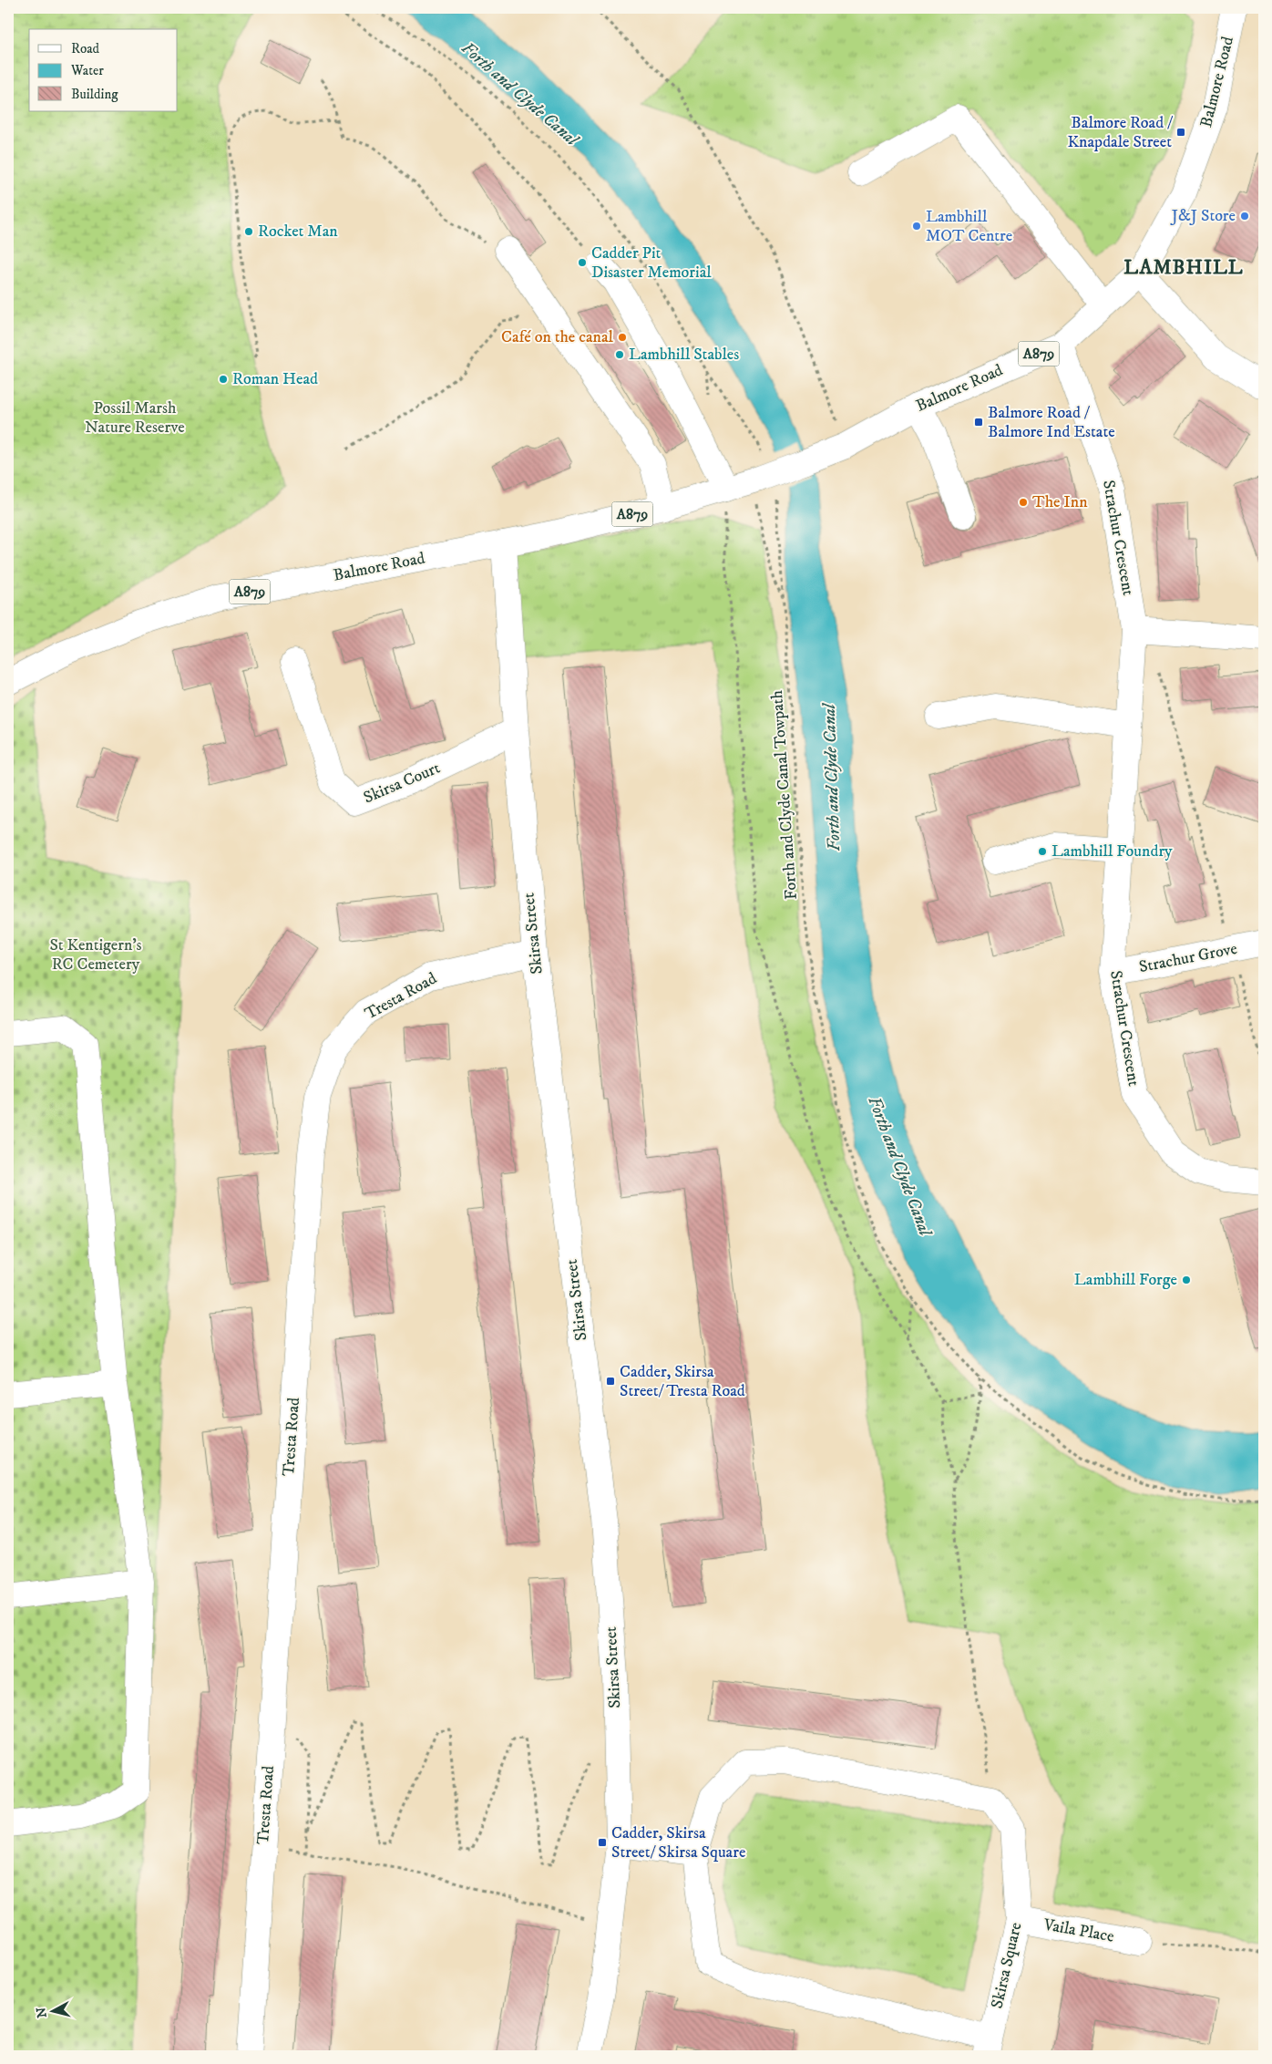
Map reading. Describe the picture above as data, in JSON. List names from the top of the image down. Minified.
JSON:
{"streets":{"street":["Balmore Road","A879","Strachur Crescent","Skirsa Court","Skirsa Street","Strachur Grove","Tresta Road","Vaila Place","Skirsa Square"],"path":["Forth and Clyde Canal Towpath"]},"crossings":[["Balmore Road","Strachur Crescent"],["Balmore Road","Forth and Clyde Canal Towpath"],["Balmore Road","Skirsa Street"],["Strachur Crescent","Strachur Grove"],["Skirsa Court","Skirsa Street"],["Skirsa Street","Tresta Road"],["Vaila Place","Skirsa Square"]],"districts":["LAMBHILL"],"water":["Forth and Clyde Canal"],"parks":["Possil Marsh Nature Reserve","St Kentigern's RC Cemetery"],"places":{"transit":["Balmore Road / Knapdale Street","Balmore Road / Balmore Ind Estate","Cadder, Skirsa Street/ Tresta Road","Cadder, Skirsa Street/ Skirsa Square"],"other":["J&J Store","Lambhill MOT Centre","Rocket Man","Cadder Pit Disaster Memorial","Café on the canal","Lambhill Stables","Roman Head","The Inn","Lambhill Foundry","Lambhill Forge"]},"legend":["Road","Water","Building"],"north":"left"}
